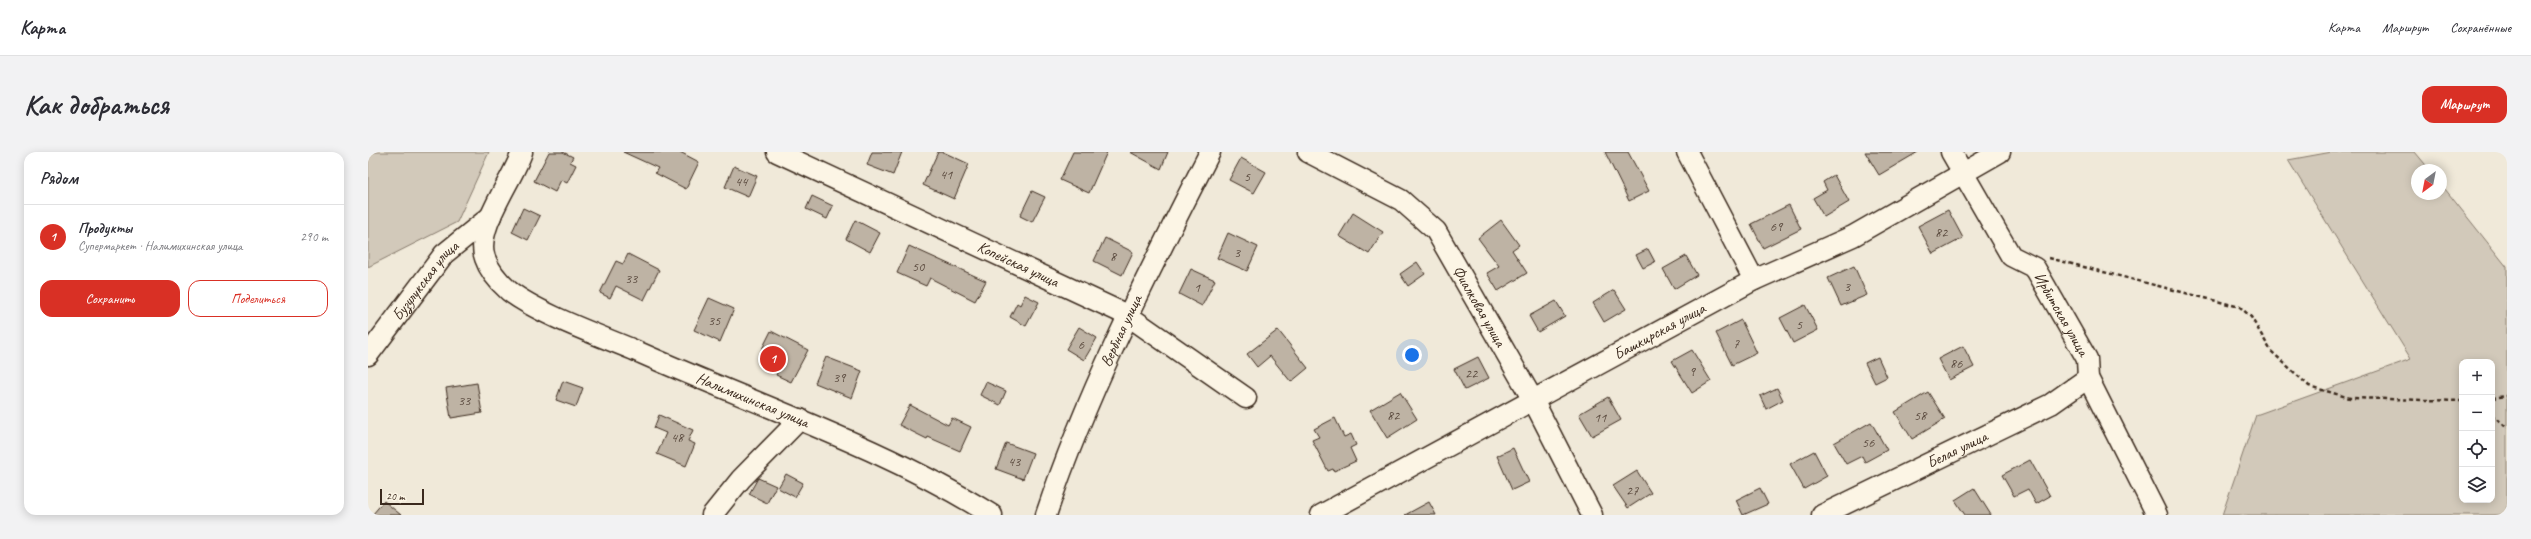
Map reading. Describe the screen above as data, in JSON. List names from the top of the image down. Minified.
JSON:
{"streets":{"street":["Копейская улица","Бузулукская улица","Фиалковая улица","Ирбитская улица","Вербная улица","Башкирская улица","Налимихинская улица","Белая улица"]},"crossings":[["Копейская улица","Вербная улица"],["Бузулукская улица","Налимихинская улица"],["Фиалковая улица","Башкирская улица"],["Ирбитская улица","Башкирская улица"],["Ирбитская улица","Белая улица"]],"house_numbers":["41","5","44","69","82","3","8","50","33","3","1","35","5","7","6","86","9","22","39","33","82","58","11","48","56","43","27"],"scale_bar":"20 m","north":"bottom left","page":{"header":"Карта","nav":["Карта","Маршрут","Сохранённые"],"buttons":["Маршрут",["Сохранить","Поделиться"]],"title":"Как добраться","heading":"Рядом","list":[{"mark":"1","name":"Продукты","note":"Супермаркет · Налимихинская улица","value":"290 m"}],"pins":"1","map_buttons":["+","−"],"scale":"20 m"}}
